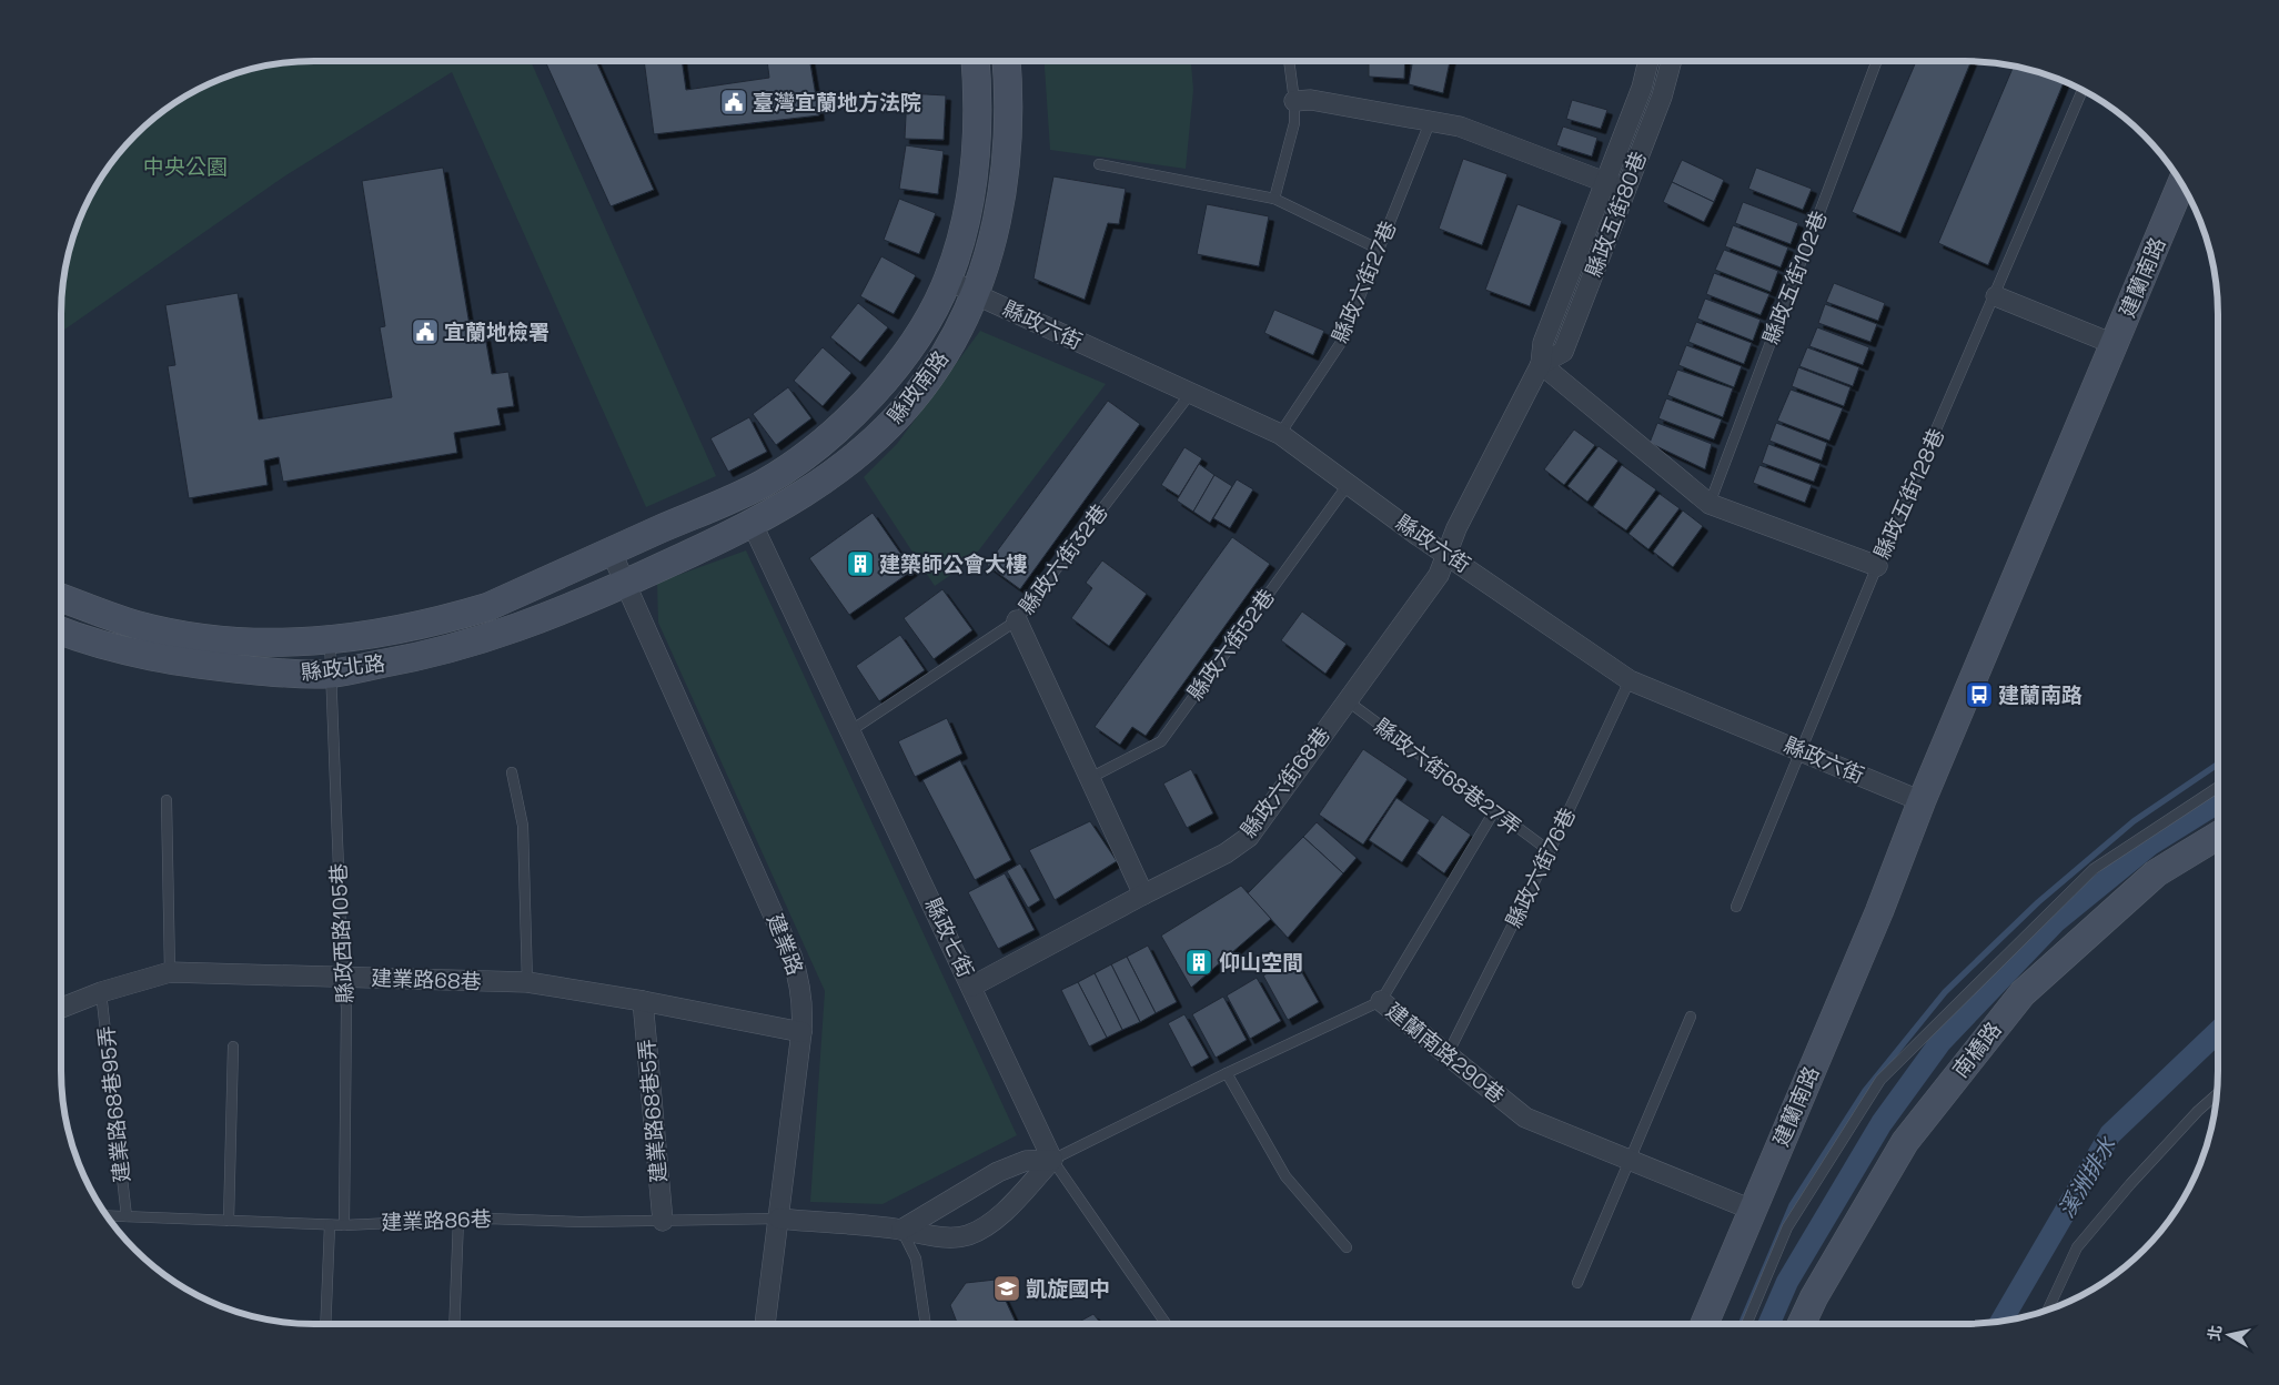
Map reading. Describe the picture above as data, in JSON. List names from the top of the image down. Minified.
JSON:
{"streets":{"street":["縣政五街80巷","建蘭南路","縣政六街","縣政南路","縣政北路","縣政六街68巷","縣政七街","建業路","建業路68巷","南橋路","建蘭南路290巷","建業路68巷5弄"],"lane":["縣政五街102巷","縣政六街27巷","縣政五街128巷","縣政六街32巷","縣政六街52巷","縣政六街68巷27弄","縣政六街76巷","縣政西路105巷","建業路68巷95弄","建業路86巷"]},"crossings":[["縣政五街80巷","縣政六街"],["縣政五街80巷","縣政六街68巷"],["建蘭南路","縣政六街"],["建蘭南路","建蘭南路290巷"],["縣政六街27巷","縣政六街"],["縣政六街","縣政南路"],["縣政六街","縣政五街128巷"],["縣政六街","縣政六街32巷"],["縣政六街","縣政六街52巷"],["縣政六街","縣政六街68巷"],["縣政六街","縣政六街76巷"],["縣政南路","縣政北路"],["縣政南路","縣政七街"],["縣政南路","建業路"],["縣政六街32巷","縣政七街"],["縣政北路","縣政西路105巷"],["縣政北路","建業路"],["縣政六街68巷27弄","縣政六街68巷"],["縣政六街68巷27弄","縣政六街76巷"],["縣政六街68巷","縣政七街"],["縣政六街76巷","建蘭南路290巷"],["縣政西路105巷","建業路68巷"],["縣政西路105巷","建業路86巷"],["縣政七街","建蘭南路290巷"],["建業路","建業路68巷"],["建業路","建業路86巷"],["建業路68巷","建業路68巷95弄"],["建業路68巷","建業路68巷5弄"],["建業路68巷95弄","建業路86巷"],["建業路68巷5弄","建業路86巷"]],"water":["溪洲排水"],"parks":["中央公園"],"places":{"public building":["臺灣宜蘭地方法院","宜蘭地檢署"],"building":["建築師公會大樓","仰山空間"],"bus stop":["建蘭南路"],"school or university":["凱旋國中"]},"north":"left"}
